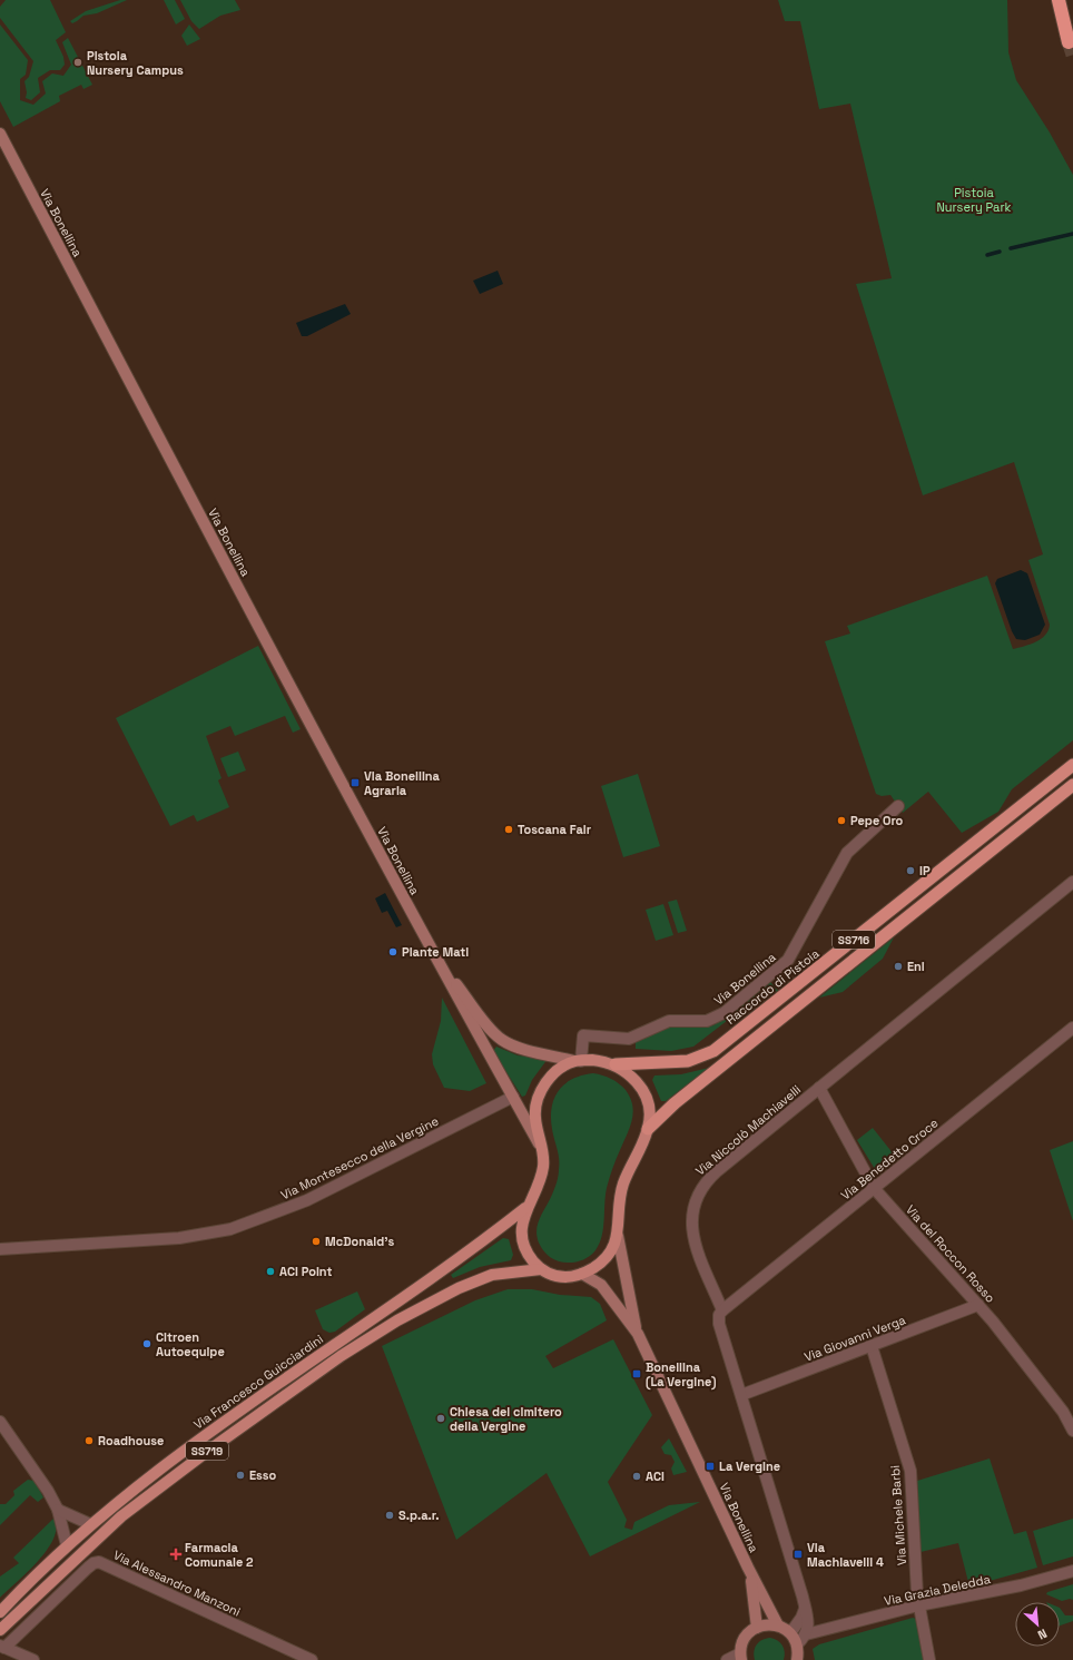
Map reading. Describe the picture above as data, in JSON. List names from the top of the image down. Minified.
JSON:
{"streets":{"highway":["SS716","Raccordo di Pistoia"],"main road":["Via Bonellina","Via Francesco Guicciardini","SS719"],"street":["Via Niccolò Machiavelli","Via Montesecco della Vergine","Via Benedetto Croce","Via del Roccon Rosso","Via Giovanni Verga","Via Michele Barbi","Via Alessandro Manzoni","Via Grazia Deledda"]},"crossings":[["Via Bonellina","Via Montesecco della Vergine"],["Via Niccolò Machiavelli","Via Benedetto Croce"],["Via Niccolò Machiavelli","Via del Roccon Rosso"],["Via Niccolò Machiavelli","Via Giovanni Verga"],["Via Niccolò Machiavelli","Via Grazia Deledda"],["Via Benedetto Croce","Via del Roccon Rosso"],["Via del Roccon Rosso","Via Giovanni Verga"],["Via Giovanni Verga","Via Michele Barbi"],["Via Michele Barbi","Via Grazia Deledda"]],"parks":["Pistoia Nursery Park"],"places":{"other":["Pistoia Nursery Campus","Pepe Oro","Toscana Fair","IP","Piante Mati","Eni","McDonald's","ACI Point","Citroen Autoequipe","Chiesa del cimitero della Vergine","Roadhouse","Esso","ACI","S.p.a.r."],"transit":["Via Bonellina Agraria","Bonellina (La Vergine)","La Vergine","Via Machiavelli 4"],"health":["Farmacia Comunale 2"]},"north":"bottom right"}
